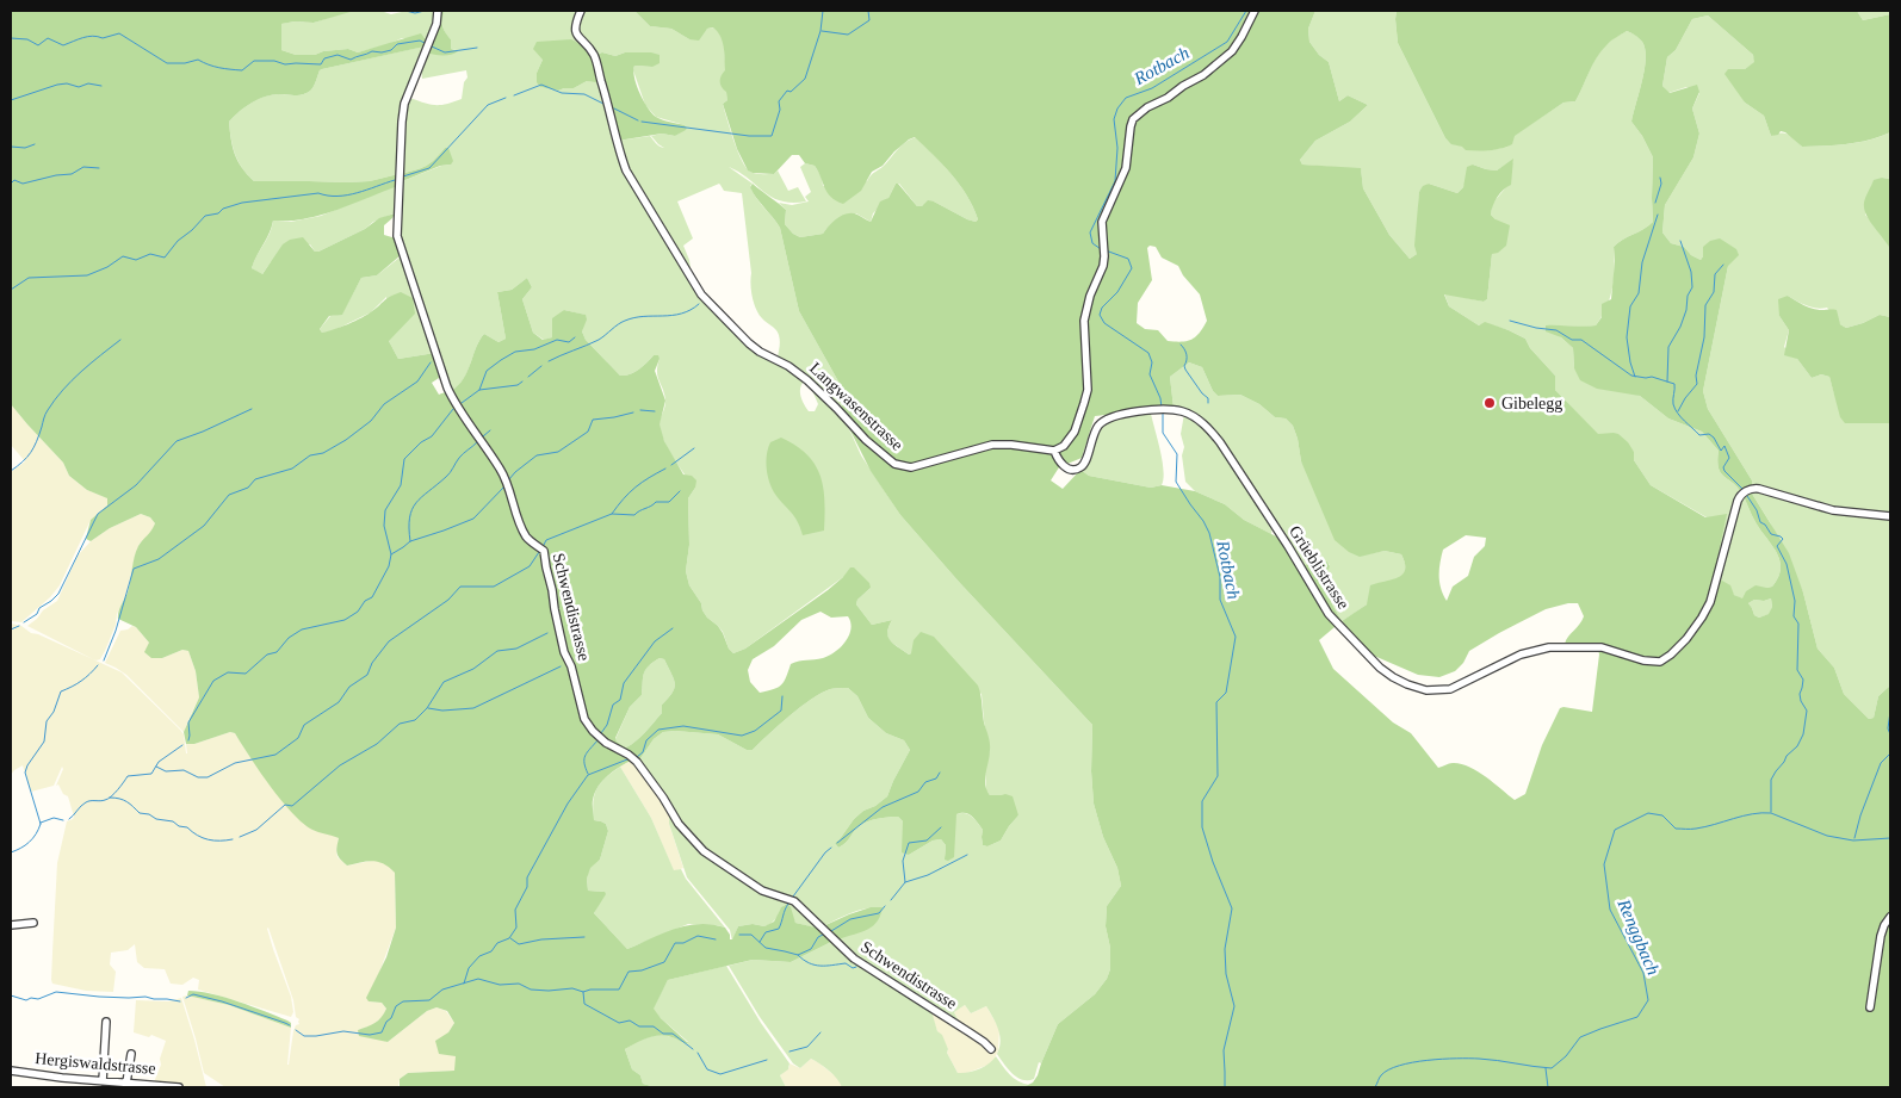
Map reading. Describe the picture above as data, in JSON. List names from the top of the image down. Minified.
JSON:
{"streets":{"street":["Langwasenstrasse","Grüeblistrasse","Schwendistrasse","Hergiswaldstrasse"]},"crossings":[["Langwasenstrasse","Grüeblistrasse"]],"water":["Rotbach","Renggbach"],"places":["Gibelegg"]}
